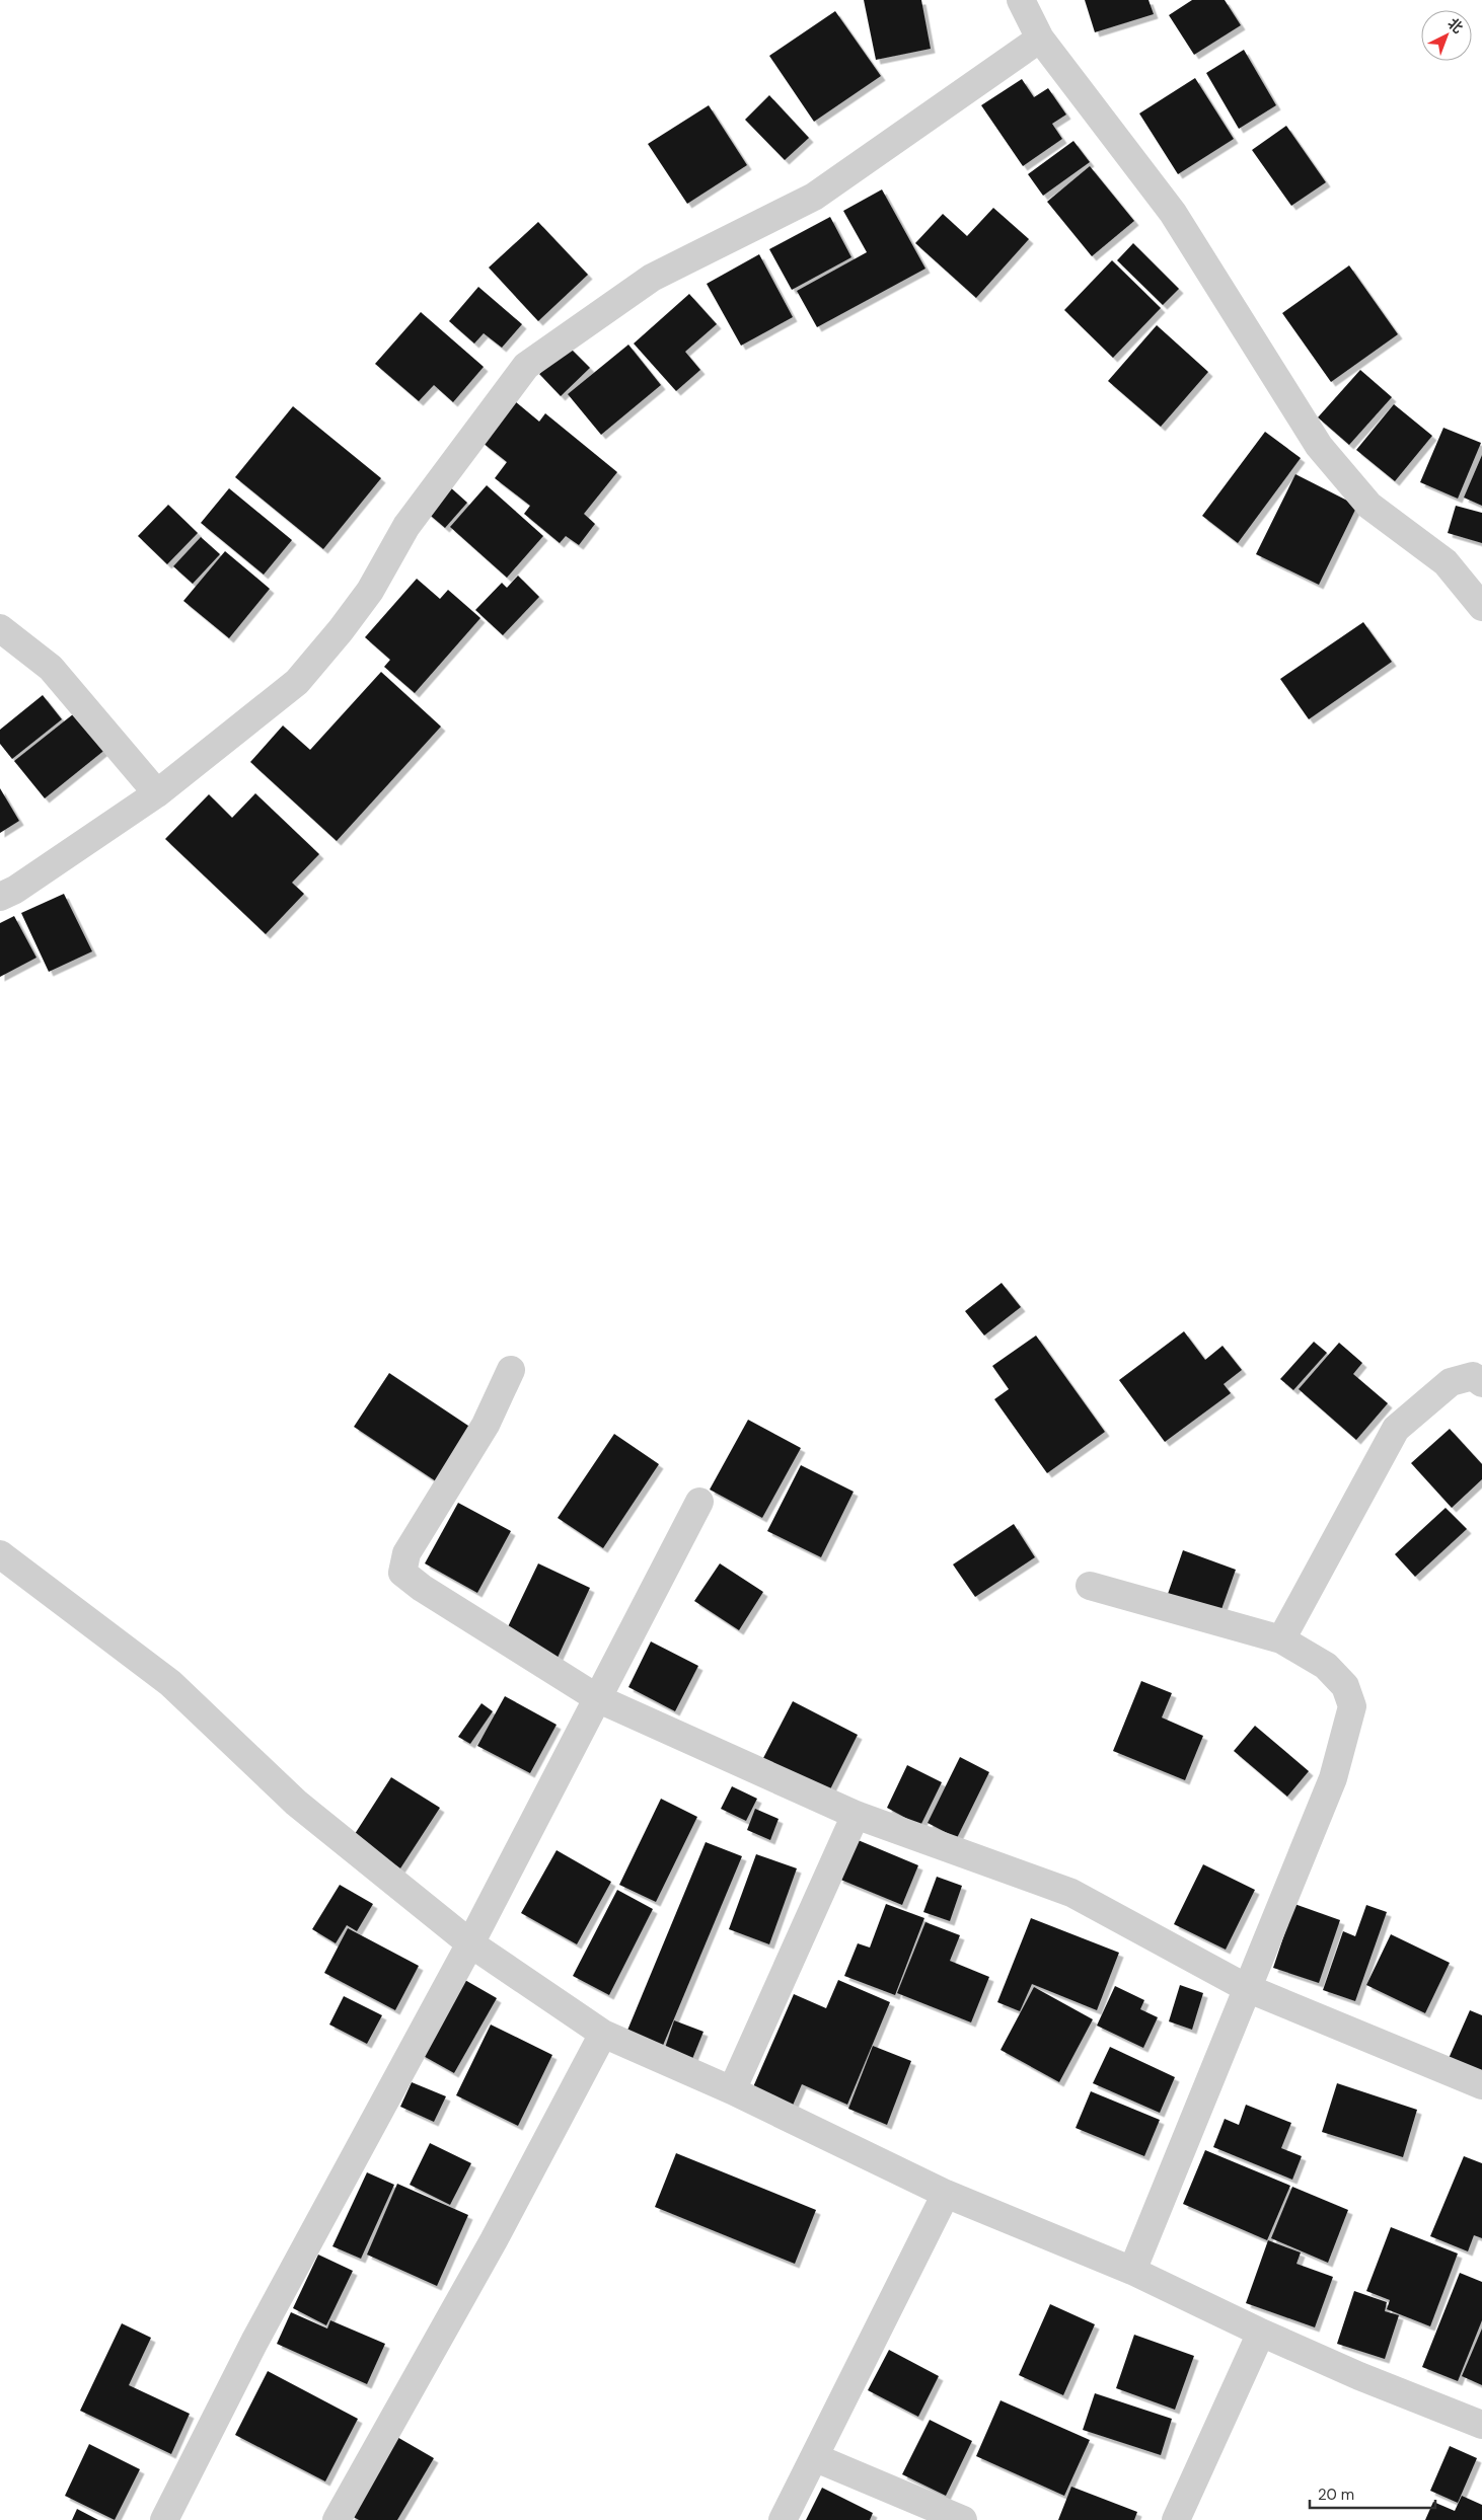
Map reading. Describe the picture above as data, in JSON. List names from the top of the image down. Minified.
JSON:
{"scale_bar":"20 m","north":"top right"}
